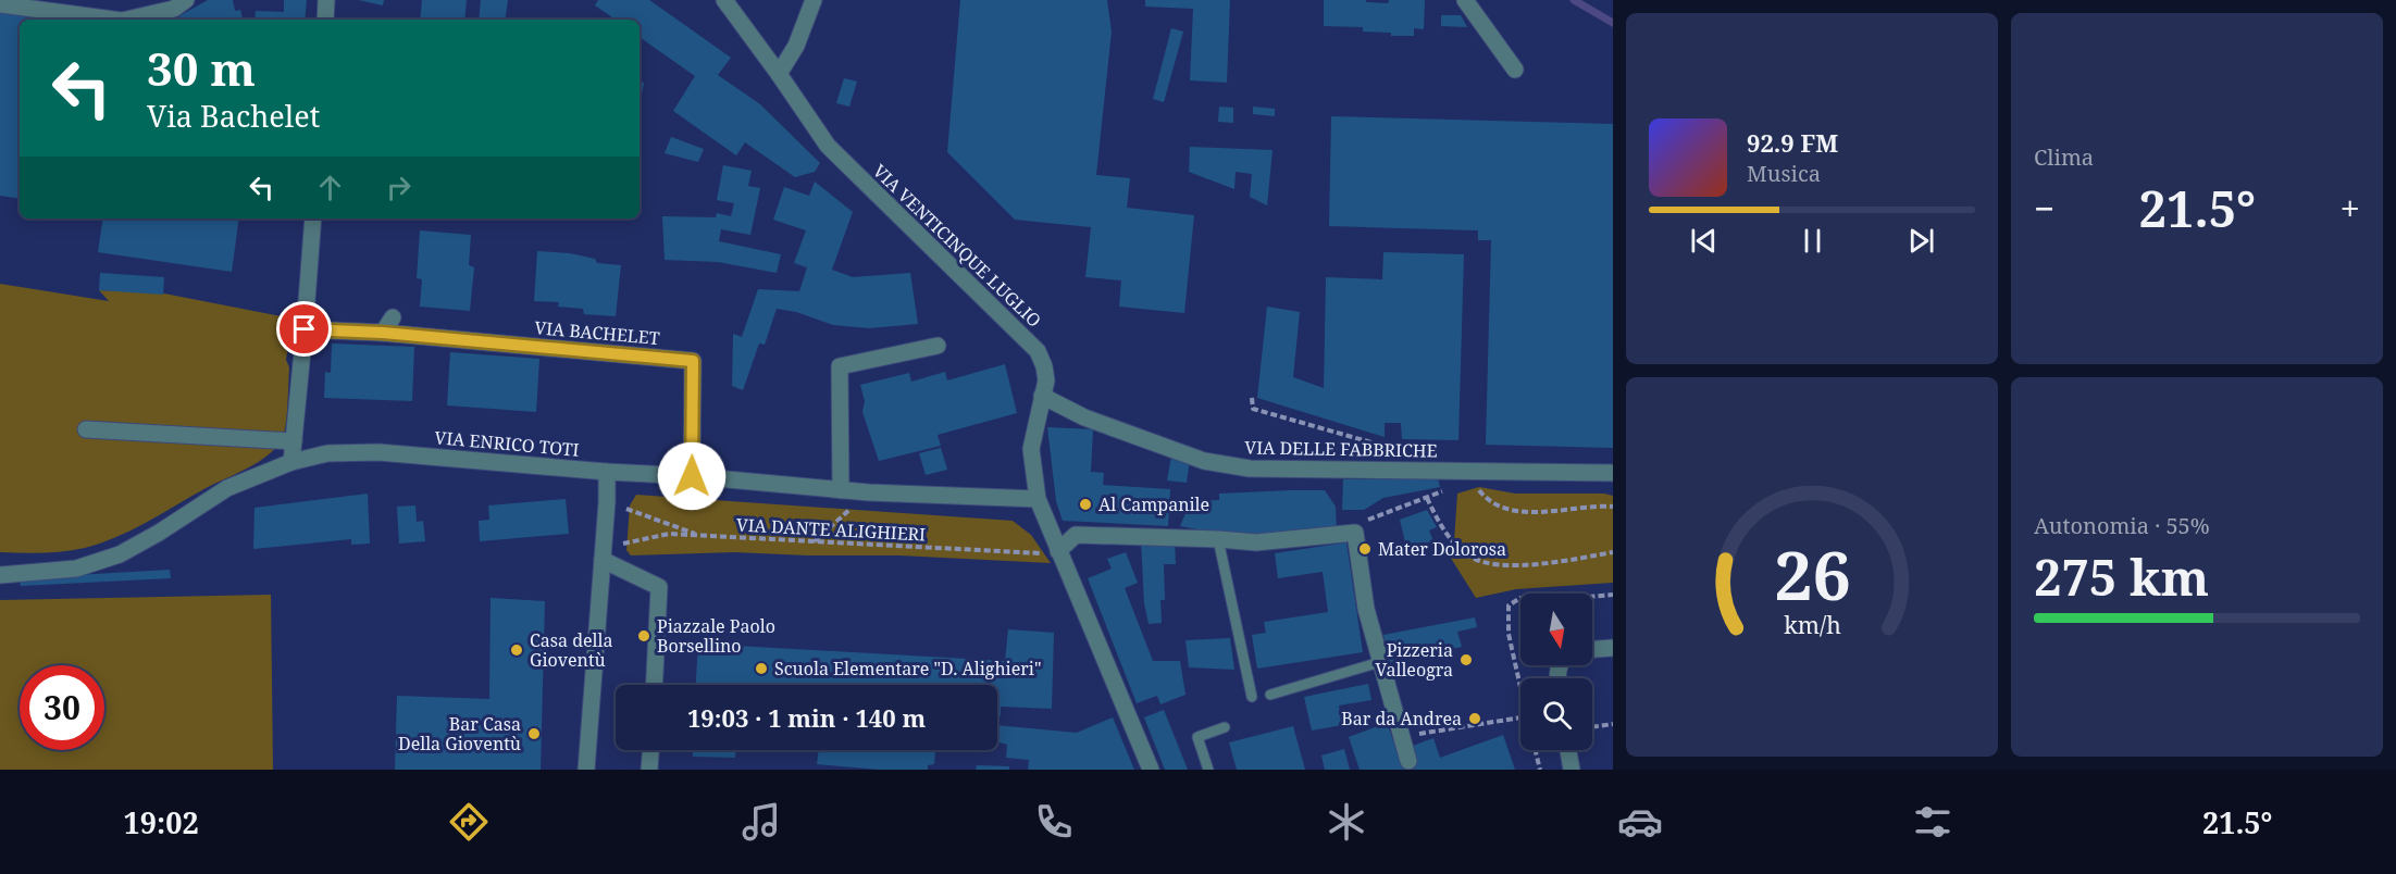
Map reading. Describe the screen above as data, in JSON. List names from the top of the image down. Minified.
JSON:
{"streets":{"street":["VIA VENTICINQUE LUGLIO","VIA BACHELET","VIA ENRICO TOTI","VIA DELLE FABBRICHE"],"path":["VIA DANTE ALIGHIERI"]},"crossings":[["VIA VENTICINQUE LUGLIO","VIA ENRICO TOTI"],["VIA VENTICINQUE LUGLIO","VIA DELLE FABBRICHE"],["VIA VENTICINQUE LUGLIO","VIA DANTE ALIGHIERI"],["VIA BACHELET","VIA ENRICO TOTI"]],"places":["Al Campanile","Mater Dolorosa","Piazzale Paolo Borsellino","Casa della Gioventù","Pizzeria Valleogra","Scuola Elementare \"D. Alighieri\"","Bar da Andrea","Bar Casa Della Gioventù"],"north":"bottom","page":{"tile":["Clima",["Autonomia · 55%","275 km"]],"turn":["30 m","Via Bachelet"],"song":["92.9 FM","Musica"],"heat":["−","21.5°","+"],"limit":"30","trip":"19:03 · 1 min · 140 m","tabs":["19:02","21.5°"],"gauge":["26","km/h"]}}
